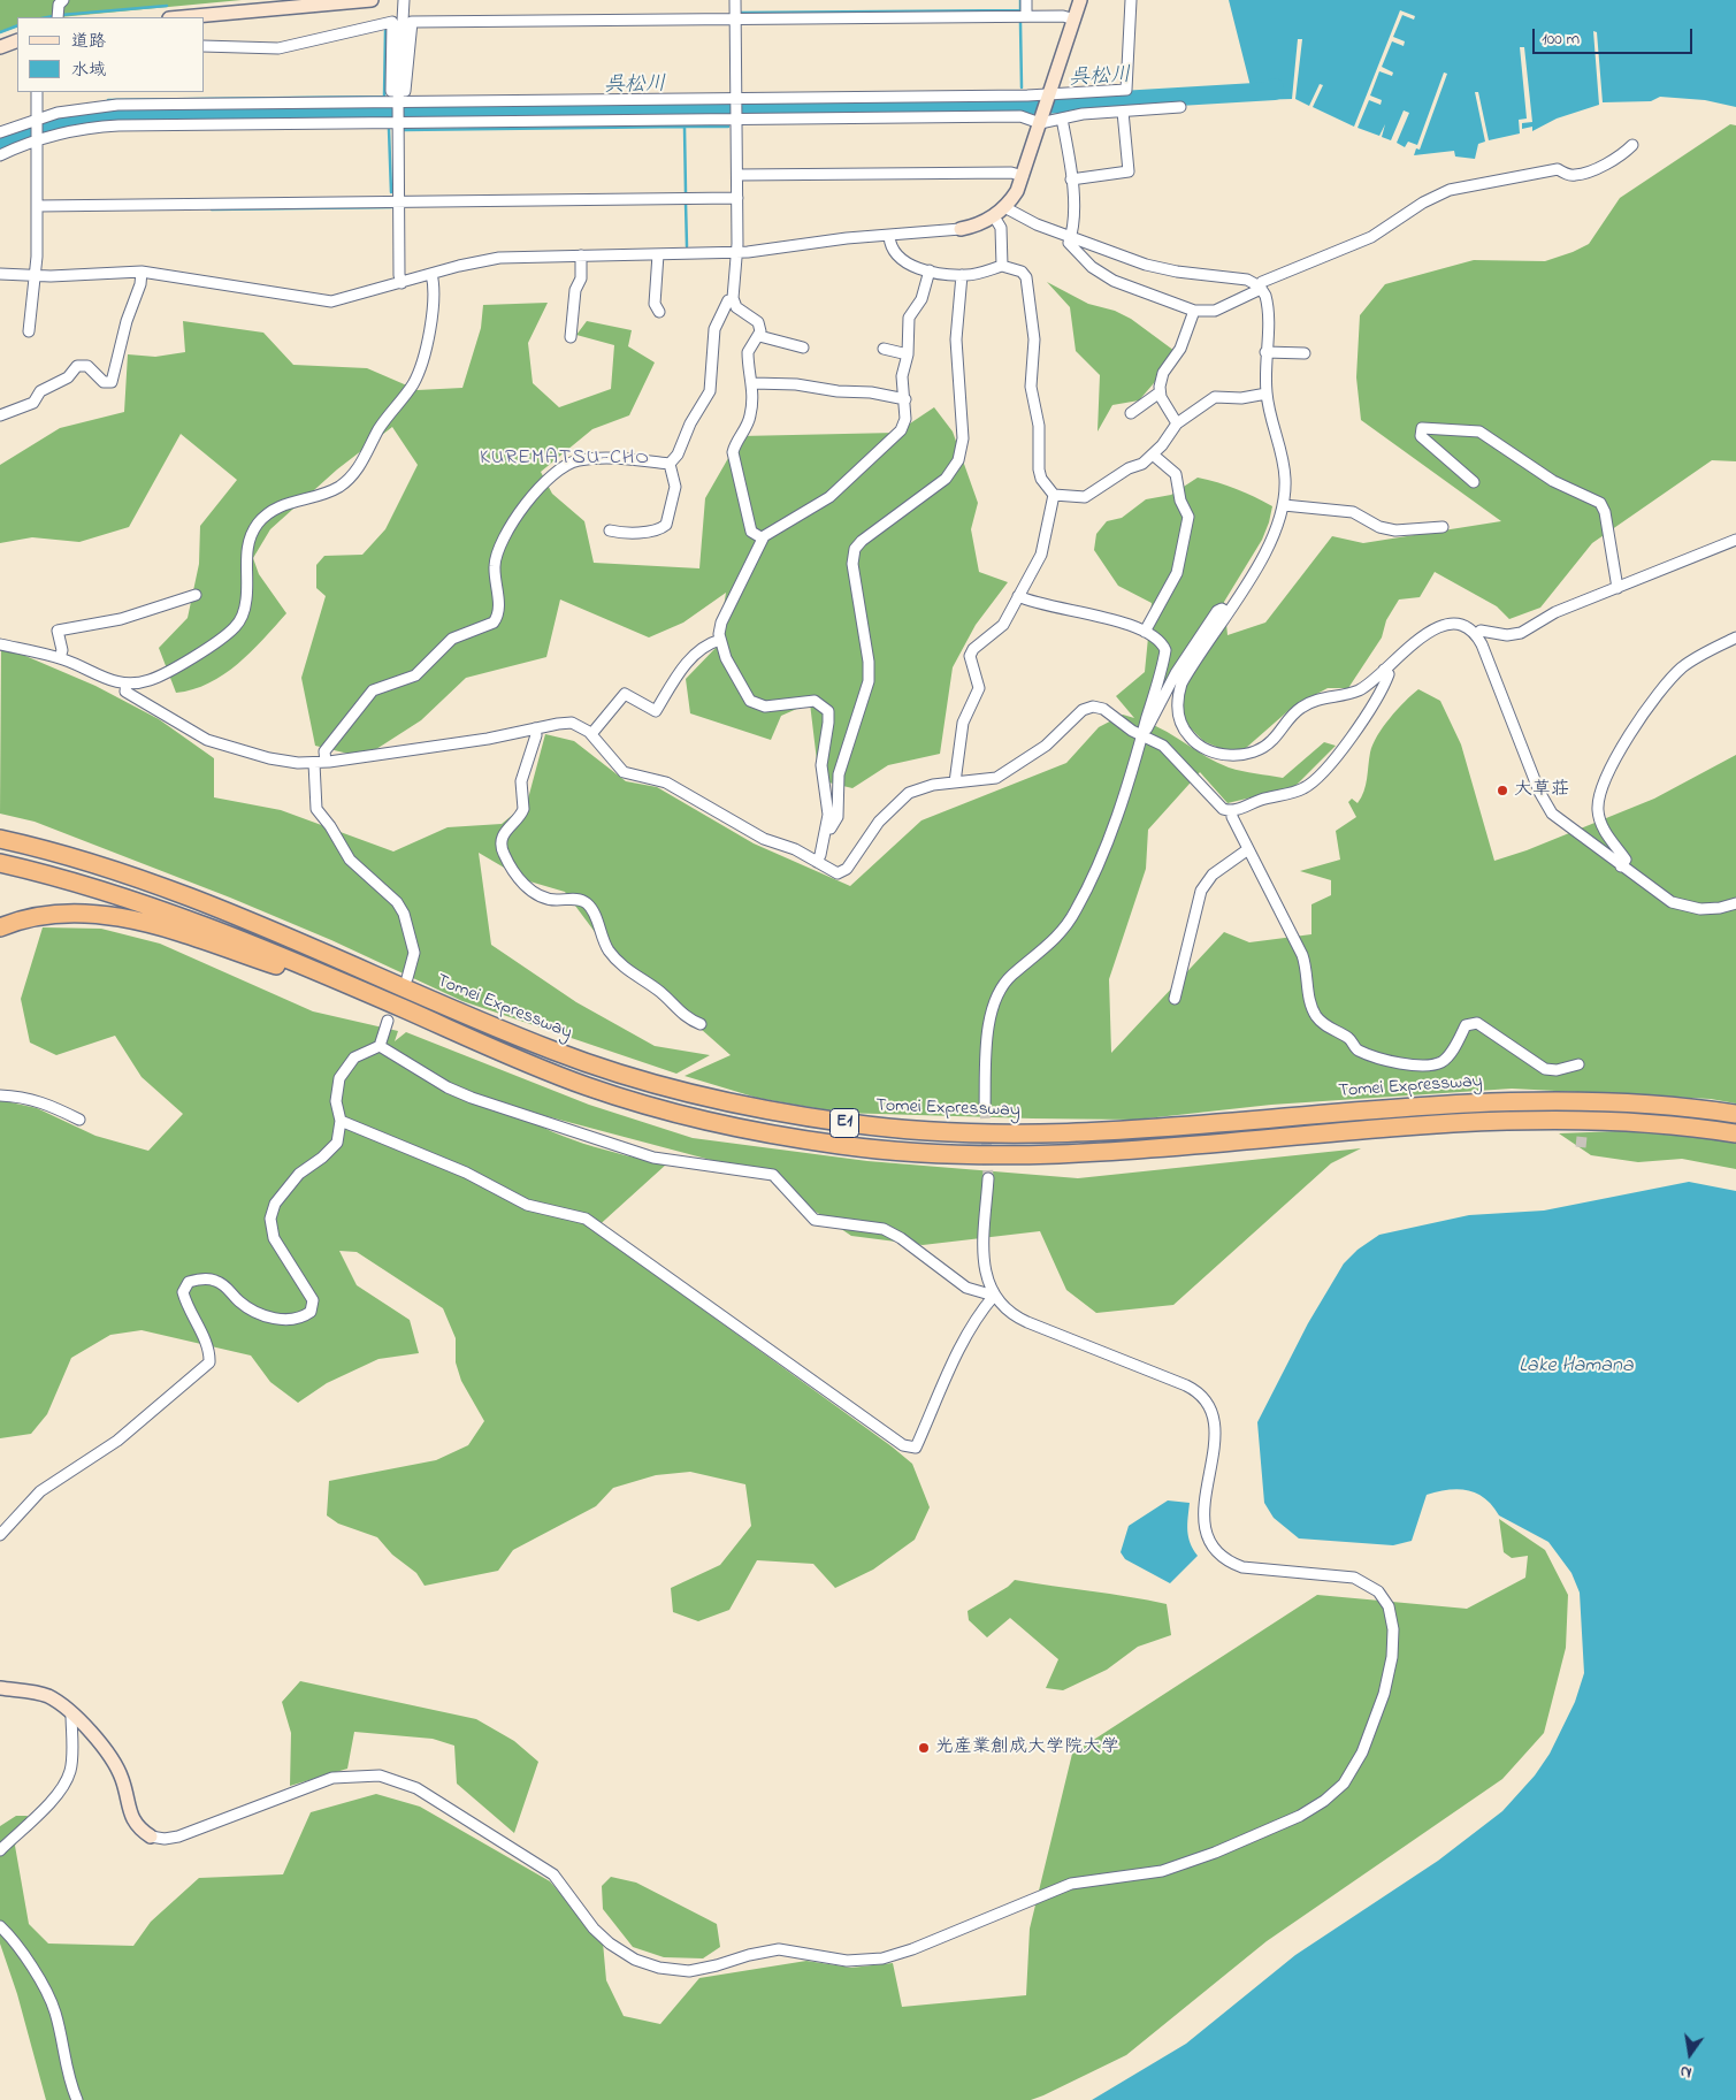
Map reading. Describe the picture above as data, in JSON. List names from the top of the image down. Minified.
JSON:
{"streets":{"highway":["Tomei Expressway","E1"]},"districts":["KUREMATSU-CHO"],"water":["呉松川","Lake Hamana"],"places":["大草荘","光産業創成大学院大学"],"legend":["道路","水域"],"scale_bar":"100 m","north":"bottom"}
